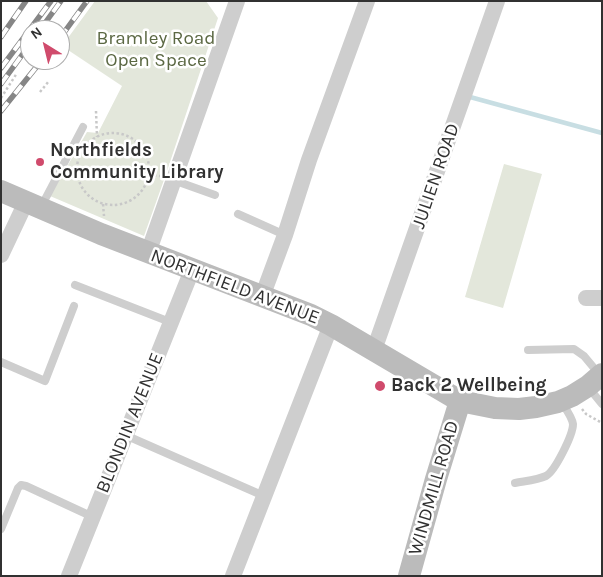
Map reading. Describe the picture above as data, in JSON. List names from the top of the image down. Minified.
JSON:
{"streets":{"main road":["NORTHFIELD AVENUE","WINDMILL ROAD"],"street":["JULIEN ROAD","BLONDIN AVENUE"]},"crossings":[["JULIEN ROAD","NORTHFIELD AVENUE"],["NORTHFIELD AVENUE","BLONDIN AVENUE"],["NORTHFIELD AVENUE","WINDMILL ROAD"]],"parks":["Bramley Road Open Space"],"places":["Northfields Community Library","Back 2 Wellbeing"],"north":"top left"}
